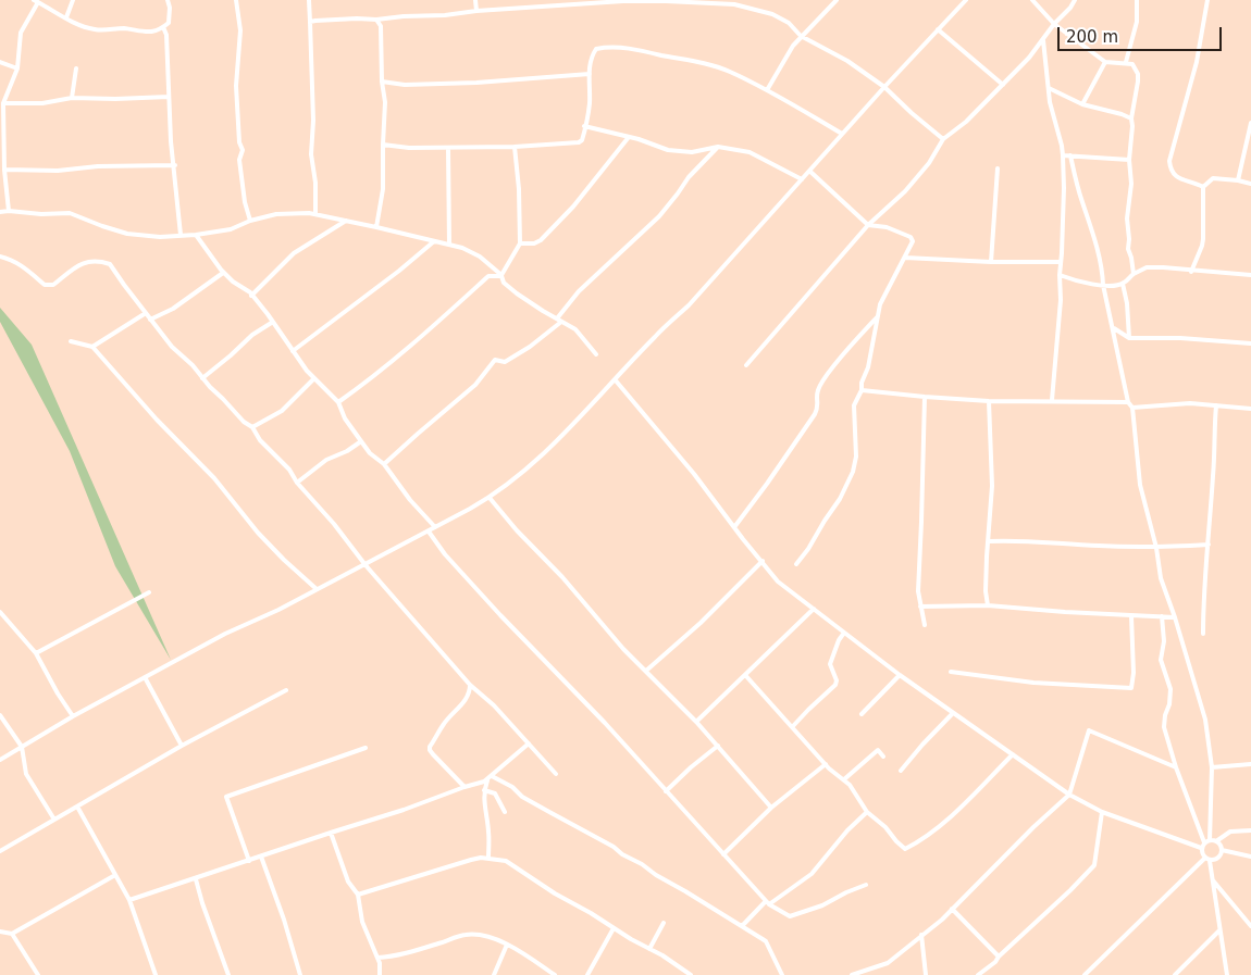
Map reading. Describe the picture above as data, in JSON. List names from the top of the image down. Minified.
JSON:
{"scale_bar":"200 m"}
